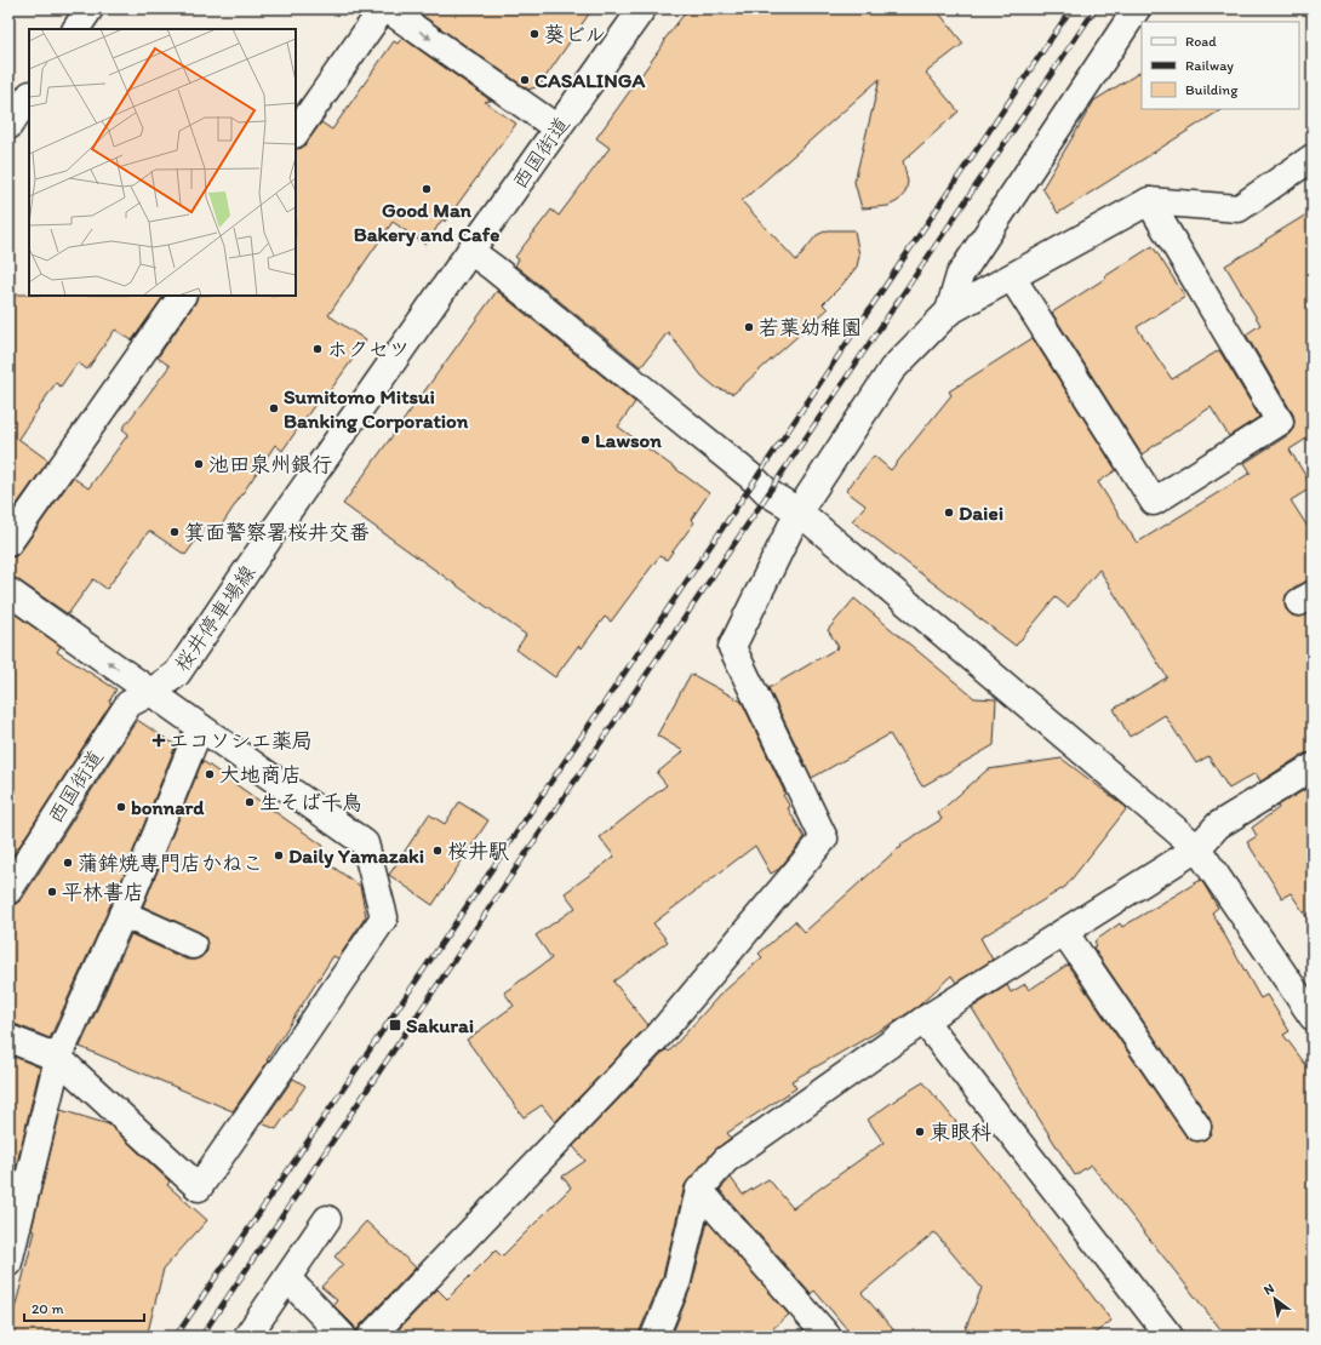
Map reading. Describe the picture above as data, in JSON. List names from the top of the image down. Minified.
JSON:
{"streets":{"street":["西国街道","桜井停車場線"]},"crossings":[["西国街道","桜井停車場線"]],"places":{"other":["葵ビル","CASALINGA","Good Man Bakery and Cafe","若葉幼稚園","ホクセツ","Sumitomo Mitsui Banking Corporation","Lawson","池田泉州銀行","Daiei","箕面警察署桜井交番","大地商店","生そば千鳥","bonnard","桜井駅","Daily Yamazaki","蒲鉾焼専門店かねこ","平林書店","東眼科"],"health":["エコソシエ薬局"],"transit":["Sakurai"]},"legend":["Road","Railway","Building"],"scale_bar":"20 m","north":"top left"}
